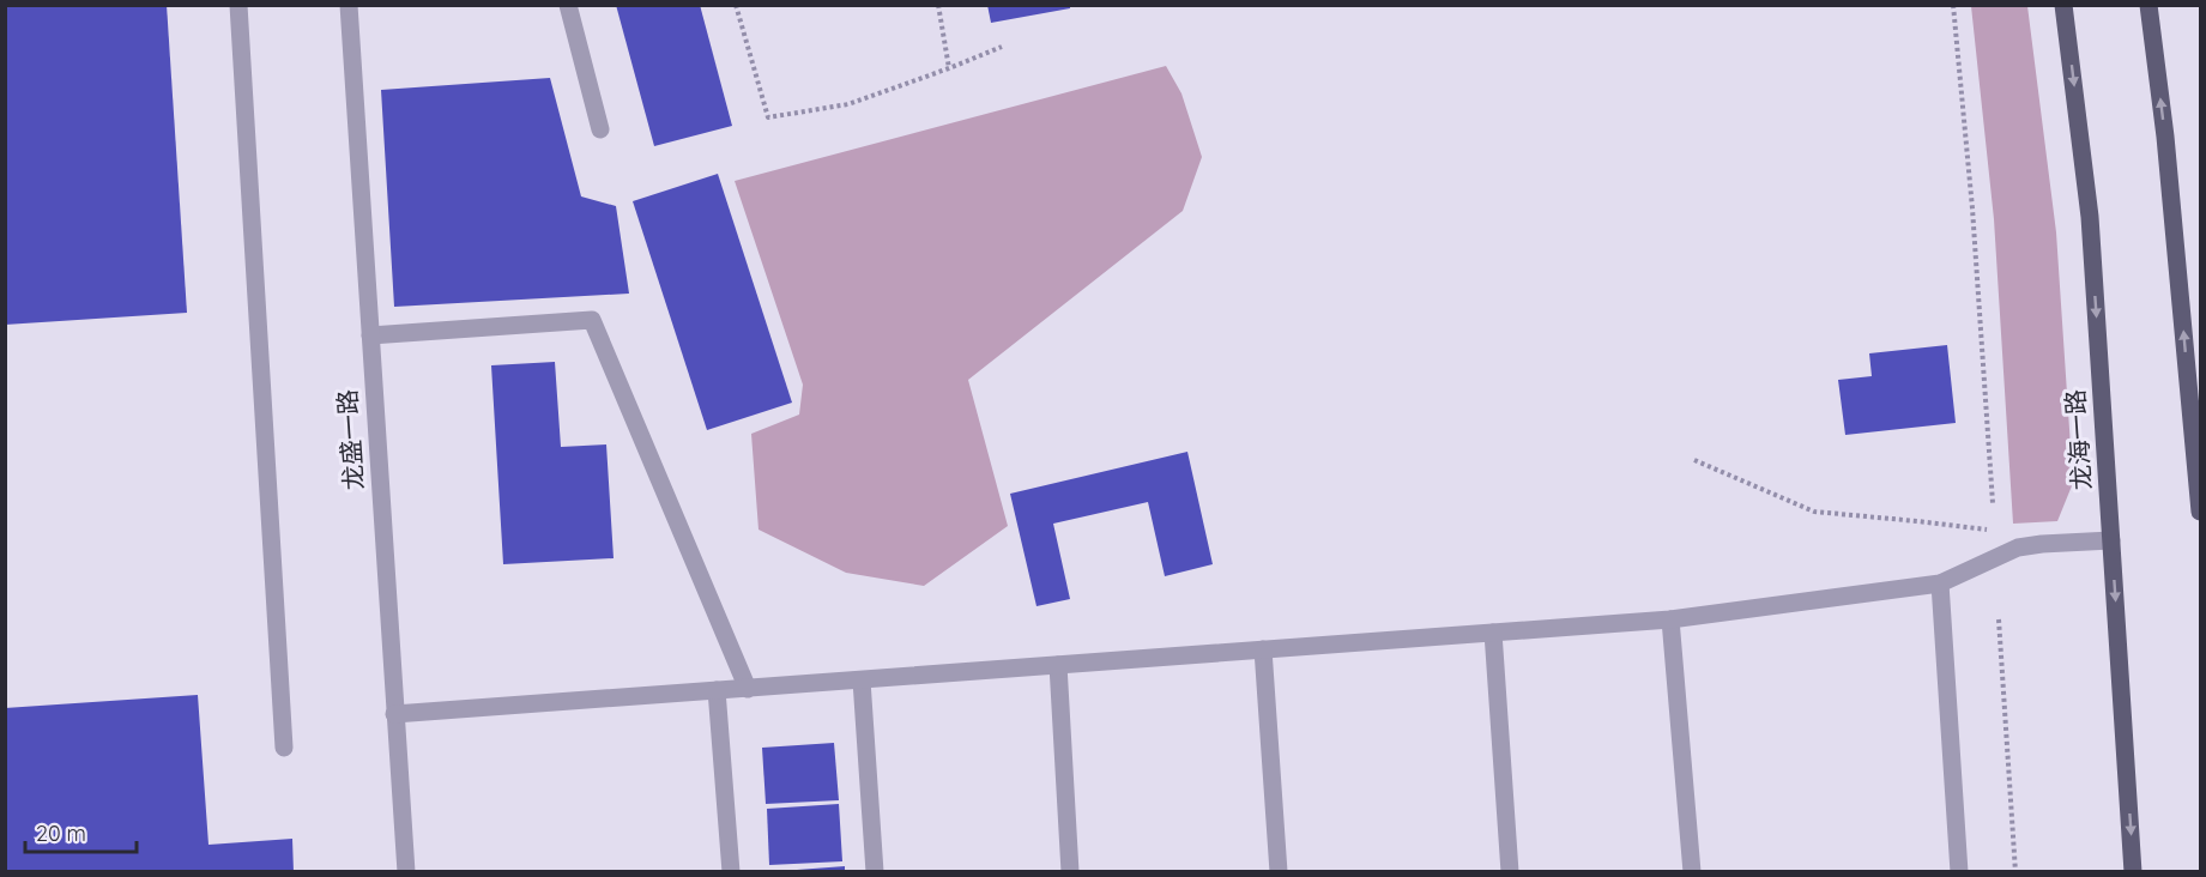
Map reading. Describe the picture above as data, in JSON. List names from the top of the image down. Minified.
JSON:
{"streets":{"main road":["龙海一路"],"street":["龙盛一路"]},"scale_bar":"20 m"}
